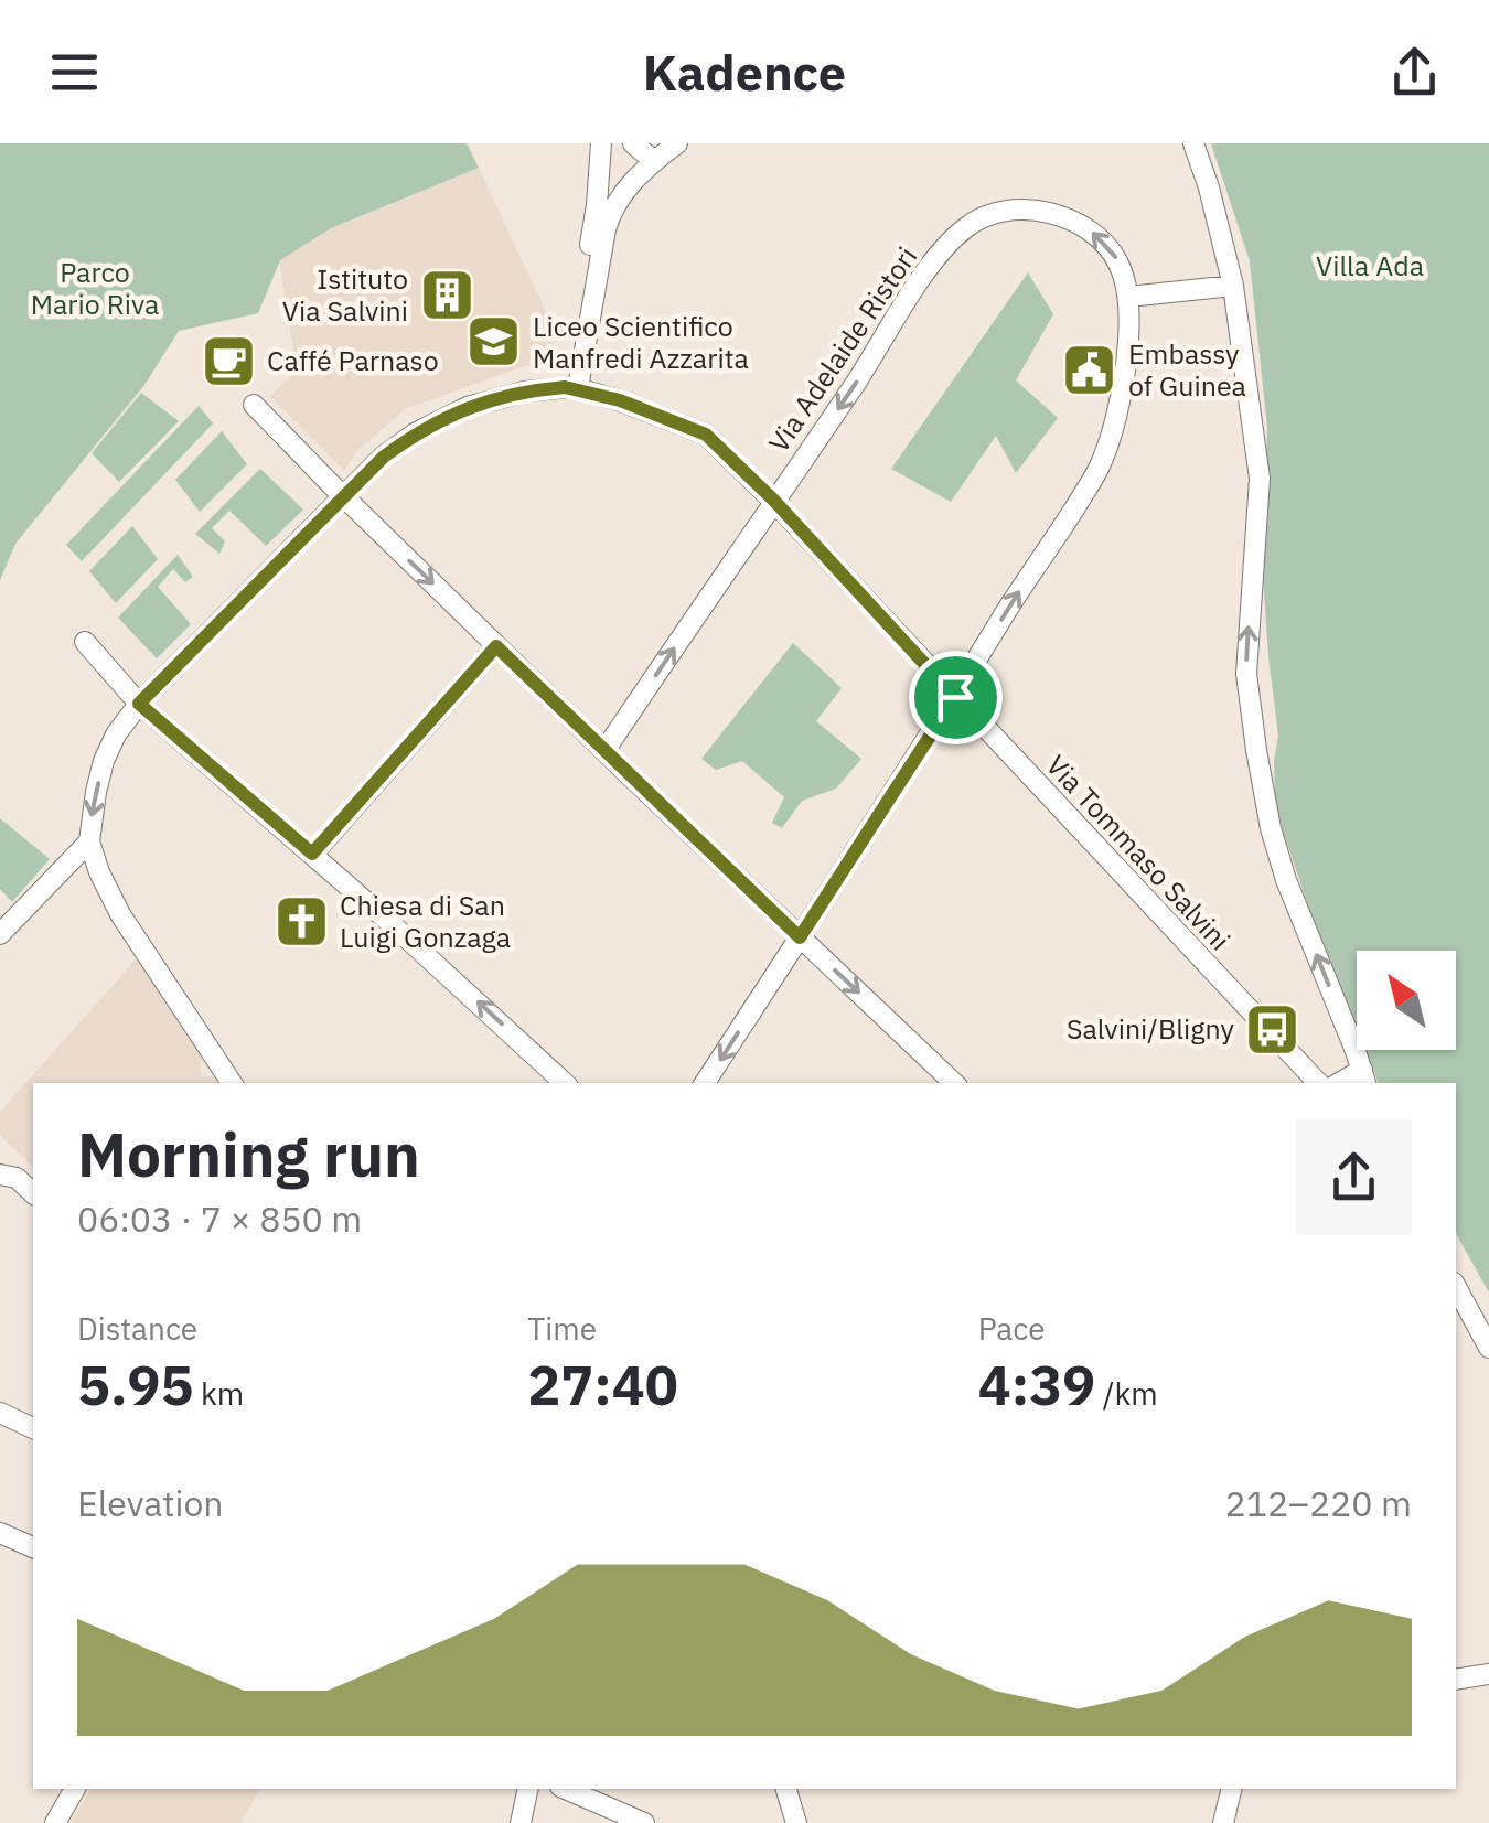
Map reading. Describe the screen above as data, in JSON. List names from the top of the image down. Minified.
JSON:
{"streets":{"street":["Via Adelaide Ristori","Via Tommaso Salvini"]},"crossings":[["Via Adelaide Ristori","Via Tommaso Salvini"]],"parks":["Villa Ada","Parco Mario Riva"],"places":{"building":["Istituto Via Salvini"],"school or university":["Liceo Scientifico Manfredi Azzarita"],"cafe":["Caffé Parnaso"],"public building":["Embassy of Guinea"],"church":["Chiesa di San Luigi Gonzaga"],"bus stop":["Salvini/Bligny"]},"north":"top left","page":{"header":"Kadence","heading":["Morning run","06:03 · 7 × 850 m"],"stats":[["Distance","5.95 km"],["Time","27:40"],["Pace","4:39 /km"]],"chart":["Elevation","212–220 m"]}}
